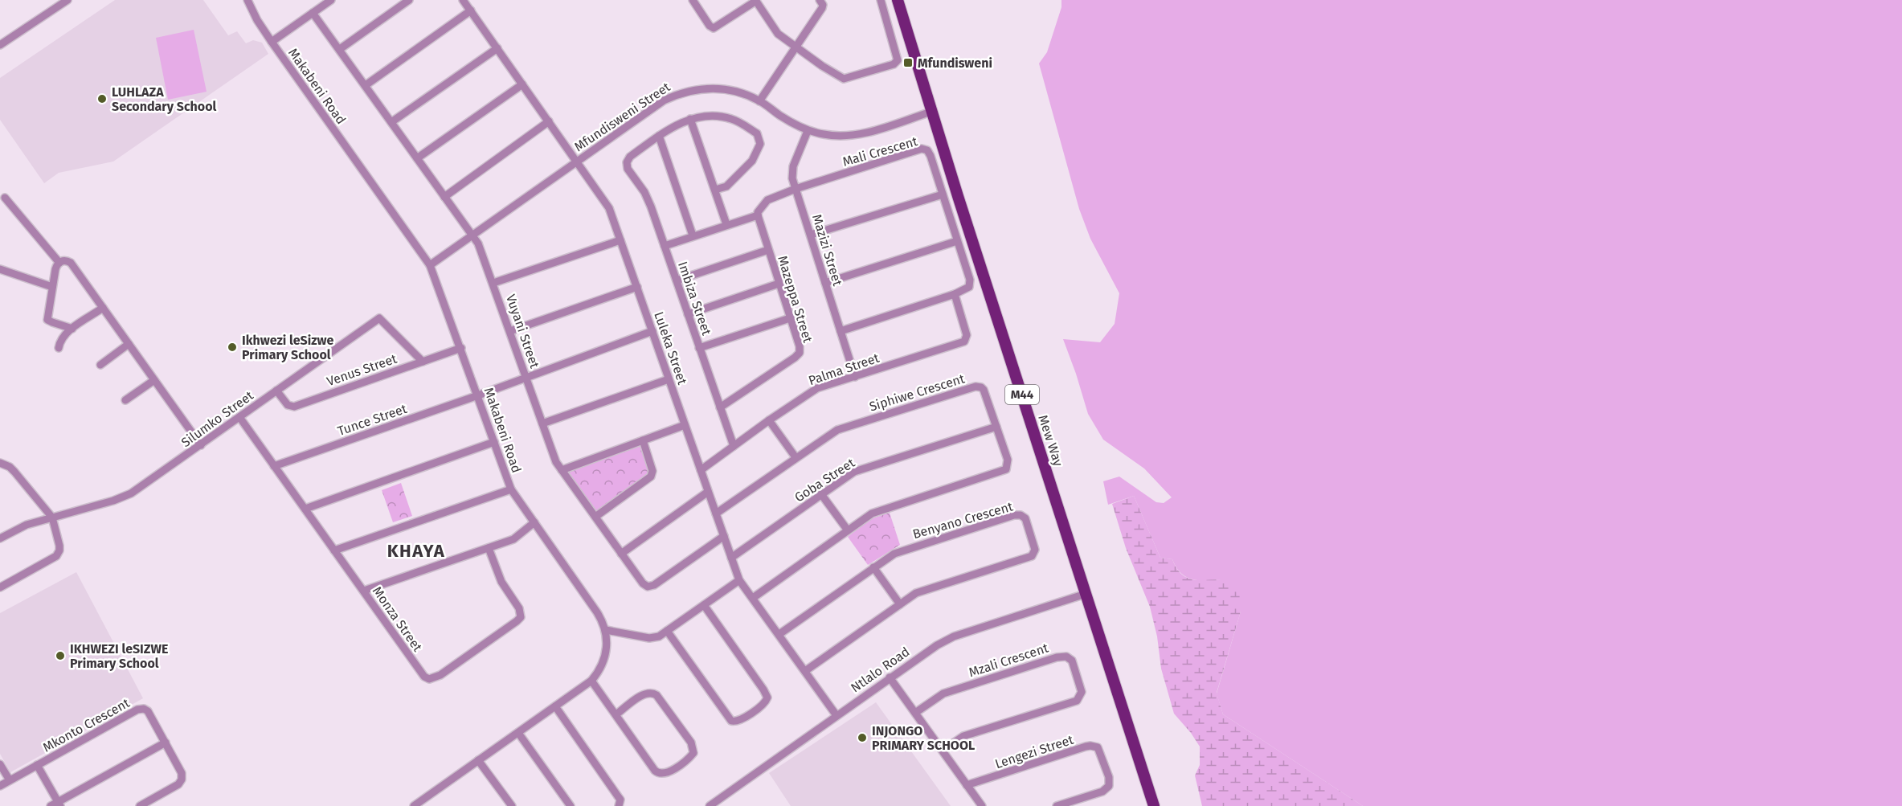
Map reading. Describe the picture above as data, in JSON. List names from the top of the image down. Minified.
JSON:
{"streets":{"main road":["M44","Mew Way"],"street":["Makabeni Road","Mfundisweni Street","Mali Crescent","Mazizi Street","Imbiza Street","Mazeppa Street","Vuyani Street","Luleka Street","Palma Street","Venus Street","Siphiwe Crescent","Silumko Street","Tunce Street","Goba Street","Benyano Crescent","Monza Street","Mzali Crescent","Ntlalo Road","Mkonto Crescent","Lengezi Street"]},"crossings":[["Makabeni Road","Mfundisweni Street"],["Makabeni Road","Venus Street"],["Makabeni Road","Tunce Street"],["Mfundisweni Street","Mazizi Street"],["Mfundisweni Street","Vuyani Street"],["Mfundisweni Street","Luleka Street"],["Mfundisweni Street","Mew Way"],["Mali Crescent","Mazizi Street"],["Mali Crescent","Mazeppa Street"],["Mali Crescent","Palma Street"],["Mazizi Street","Palma Street"],["Imbiza Street","Mazeppa Street"],["Imbiza Street","Palma Street"],["Vuyani Street","Luleka Street"],["Vuyani Street","Tunce Street"],["Luleka Street","Palma Street"],["Luleka Street","Siphiwe Crescent"],["Luleka Street","Tunce Street"],["Luleka Street","Goba Street"],["Luleka Street","Benyano Crescent"],["Luleka Street","Ntlalo Road"],["Venus Street","Silumko Street"],["Siphiwe Crescent","Goba Street"],["Silumko Street","Monza Street"],["Tunce Street","Monza Street"],["Mew Way","Ntlalo Road"]],"districts":["KHAYA"],"places":{"transit":["Mfundisweni"],"other":["LUHLAZA Secondary School","Ikhwezi leSizwe Primary School","IKHWEZI leSIZWE Primary School","INJONGO PRIMARY SCHOOL"]}}
